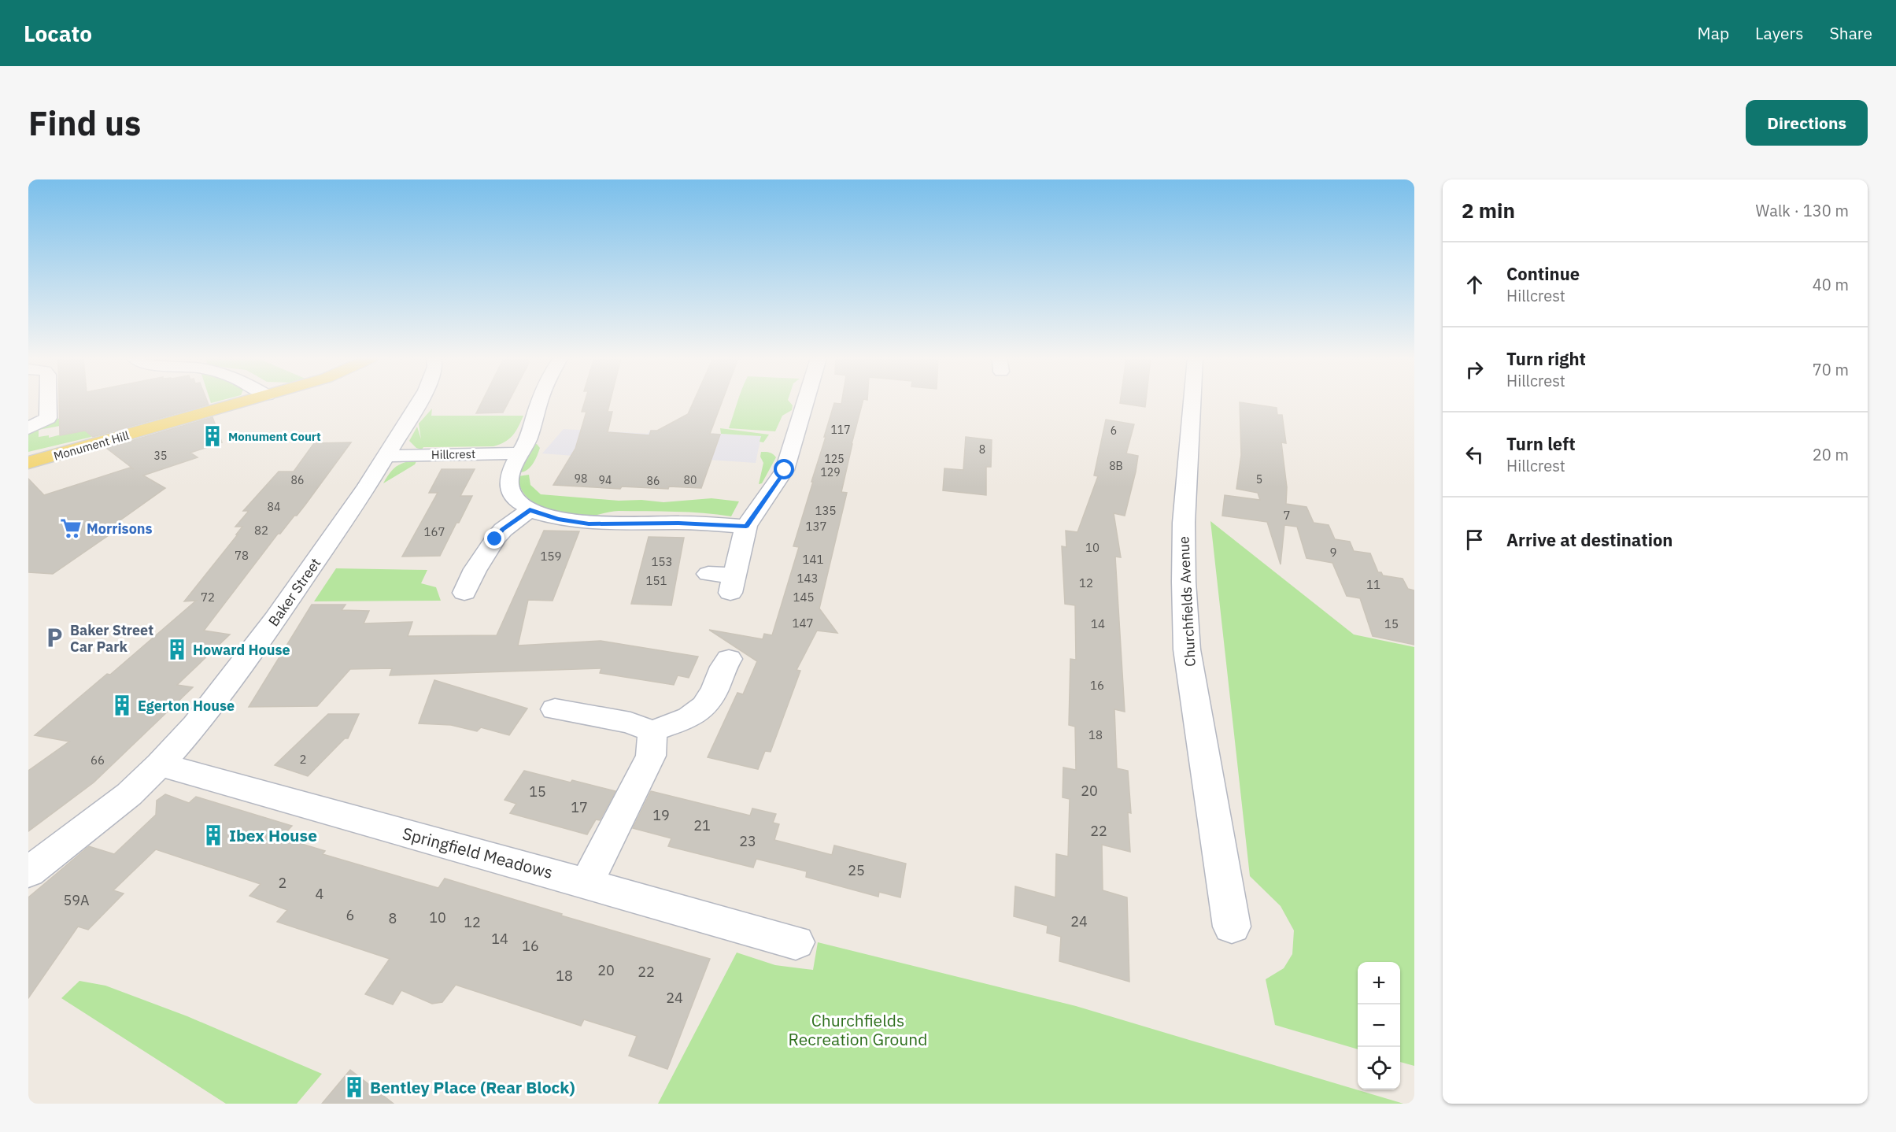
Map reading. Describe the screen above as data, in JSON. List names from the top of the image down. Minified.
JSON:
{"streets":{"main road":["Monument Hill"],"street":["Hillcrest","Baker Street","Churchfields Avenue","Springfield Meadows"]},"crossings":[["Hillcrest","Baker Street"],["Baker Street","Springfield Meadows"]],"parks":["Churchfields Recreation Ground"],"places":{"building":["Monument Court","Howard House","Egerton House","Ibex House","Bentley Place (Rear Block)"],"supermarket":["Morrisons"],"parking":["Baker Street Car Park"]},"house_numbers":["117","6","8","35","125","8B","129","98","5","86","94","80","86","84","135","7","137","82","167","10","9","78","159","141","153","143","151","12","11","72","145","147","14","15","16","18","2","66","20","15","17","19","21","22","23","25","2","4","59A","6","10","8","24","12","14","16","20","22","18","24"],"page":{"header":"Locato","nav":["Map","Layers","Share"],"buttons":"Directions","title":"Find us","heading":["2 min","Walk · 130 m"],"list":[["Continue","Hillcrest","40 m"],["Turn right","Hillcrest","70 m"],["Turn left","Hillcrest","20 m"],"Arrive at destination"],"map_buttons":["+","−"]}}
